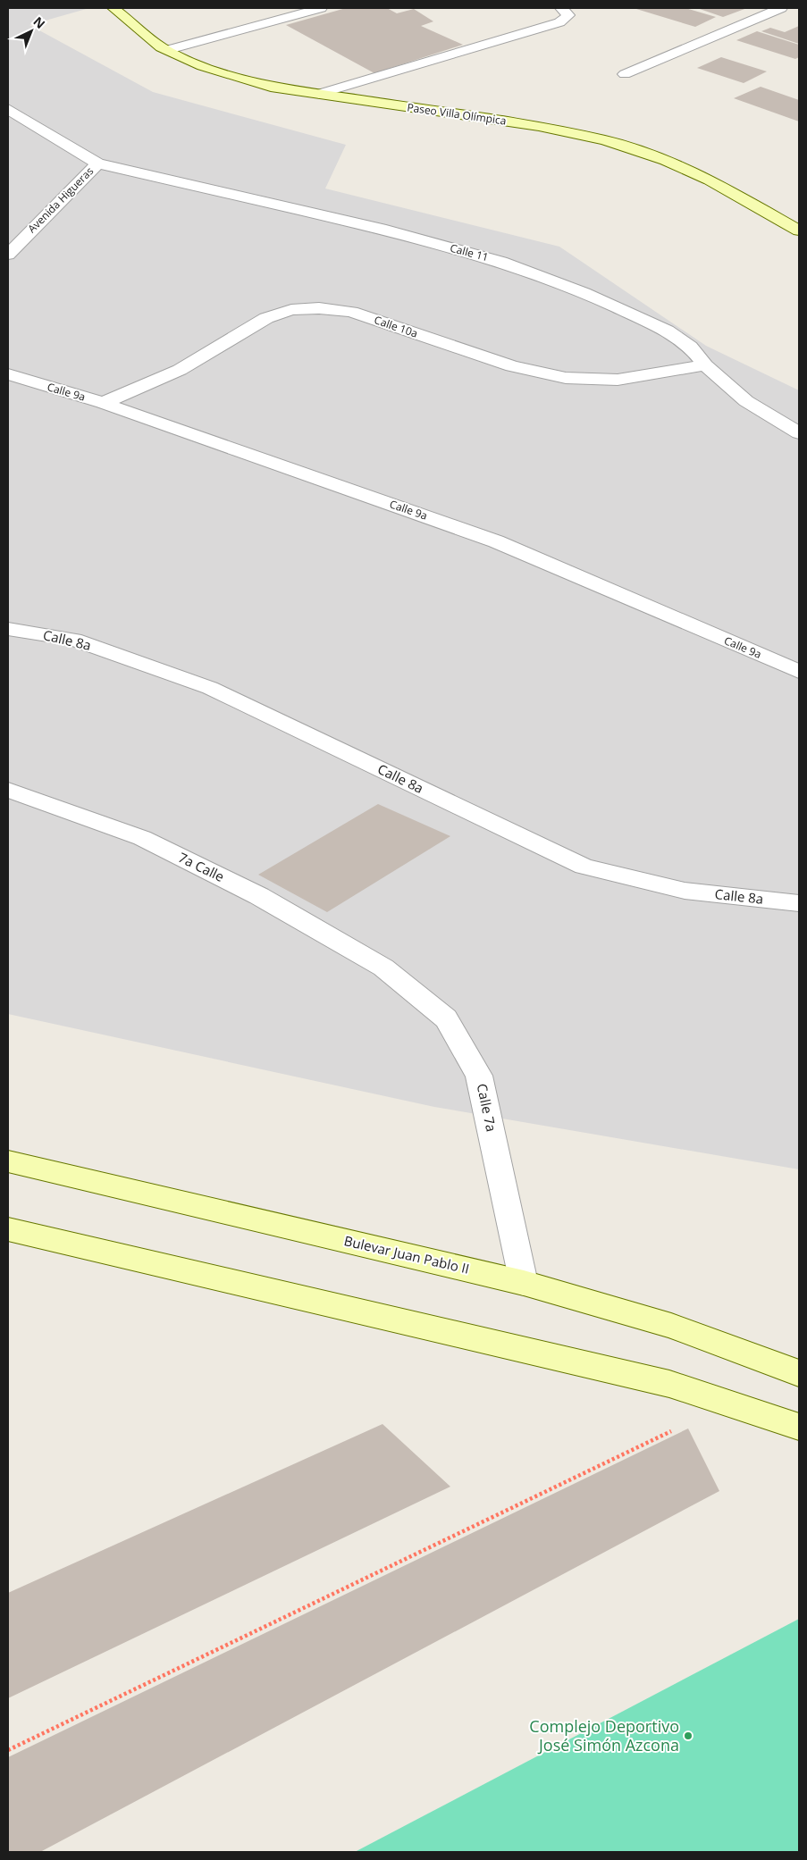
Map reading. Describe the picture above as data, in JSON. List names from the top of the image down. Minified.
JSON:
{"streets":{"main road":["Paseo Villa Olímpica","Bulevar Juan Pablo II"],"street":["Avenida Higueras","Calle 11","Calle 10a","Calle 9a","Calle 8a","7a Calle","Calle 7a"]},"crossings":[["Avenida Higueras","Calle 11"],["Calle 11","Calle 10a"],["Calle 10a","Calle 9a"],["7a Calle","Calle 7a"],["Calle 7a","Bulevar Juan Pablo II"]],"places":["Complejo Deportivo José Simón Azcona"],"north":"top right"}
